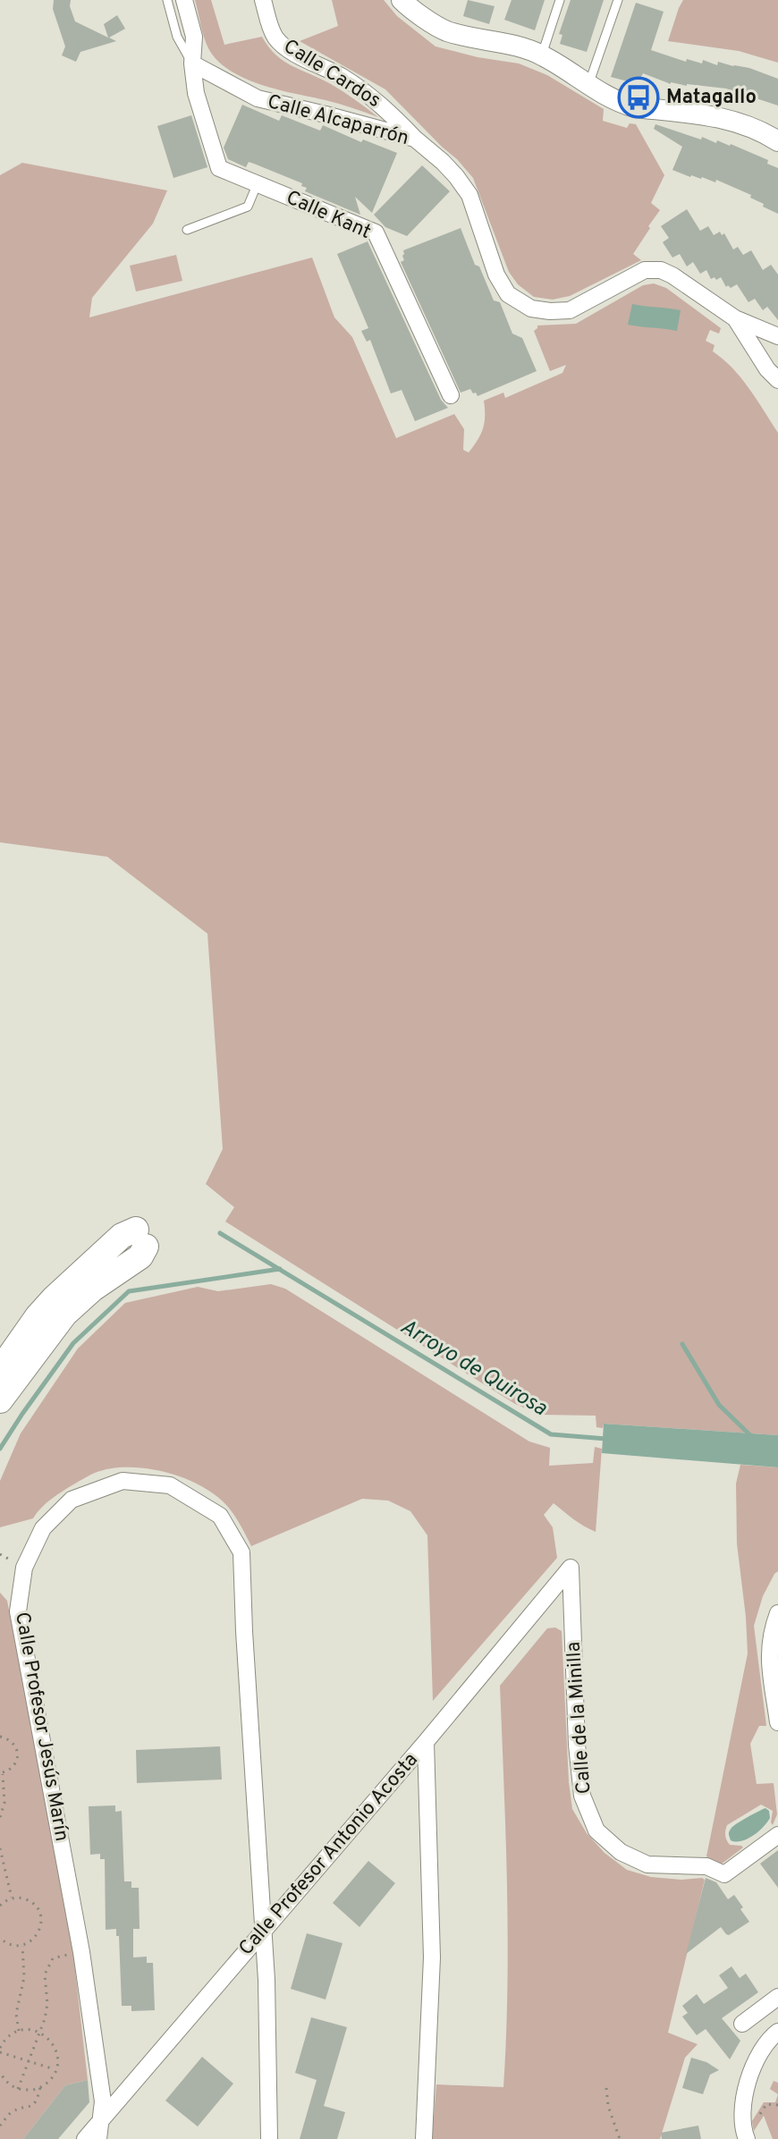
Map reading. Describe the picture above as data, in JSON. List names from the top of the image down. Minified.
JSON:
{"streets":{"street":["Calle Cardos","Calle Alcaparrón","Calle Kant","Calle de la Minilla","Calle Profesor Jesús Marín","Calle Profesor Antonio Acosta"]},"crossings":[["Calle Cardos","Calle Alcaparrón"],["Calle Alcaparrón","Calle Kant"],["Calle de la Minilla","Calle Profesor Antonio Acosta"],["Calle Profesor Jesús Marín","Calle Profesor Antonio Acosta"]],"water":["Arroyo de Quirosa"],"places":{"bus stop":["Matagallo"]}}
